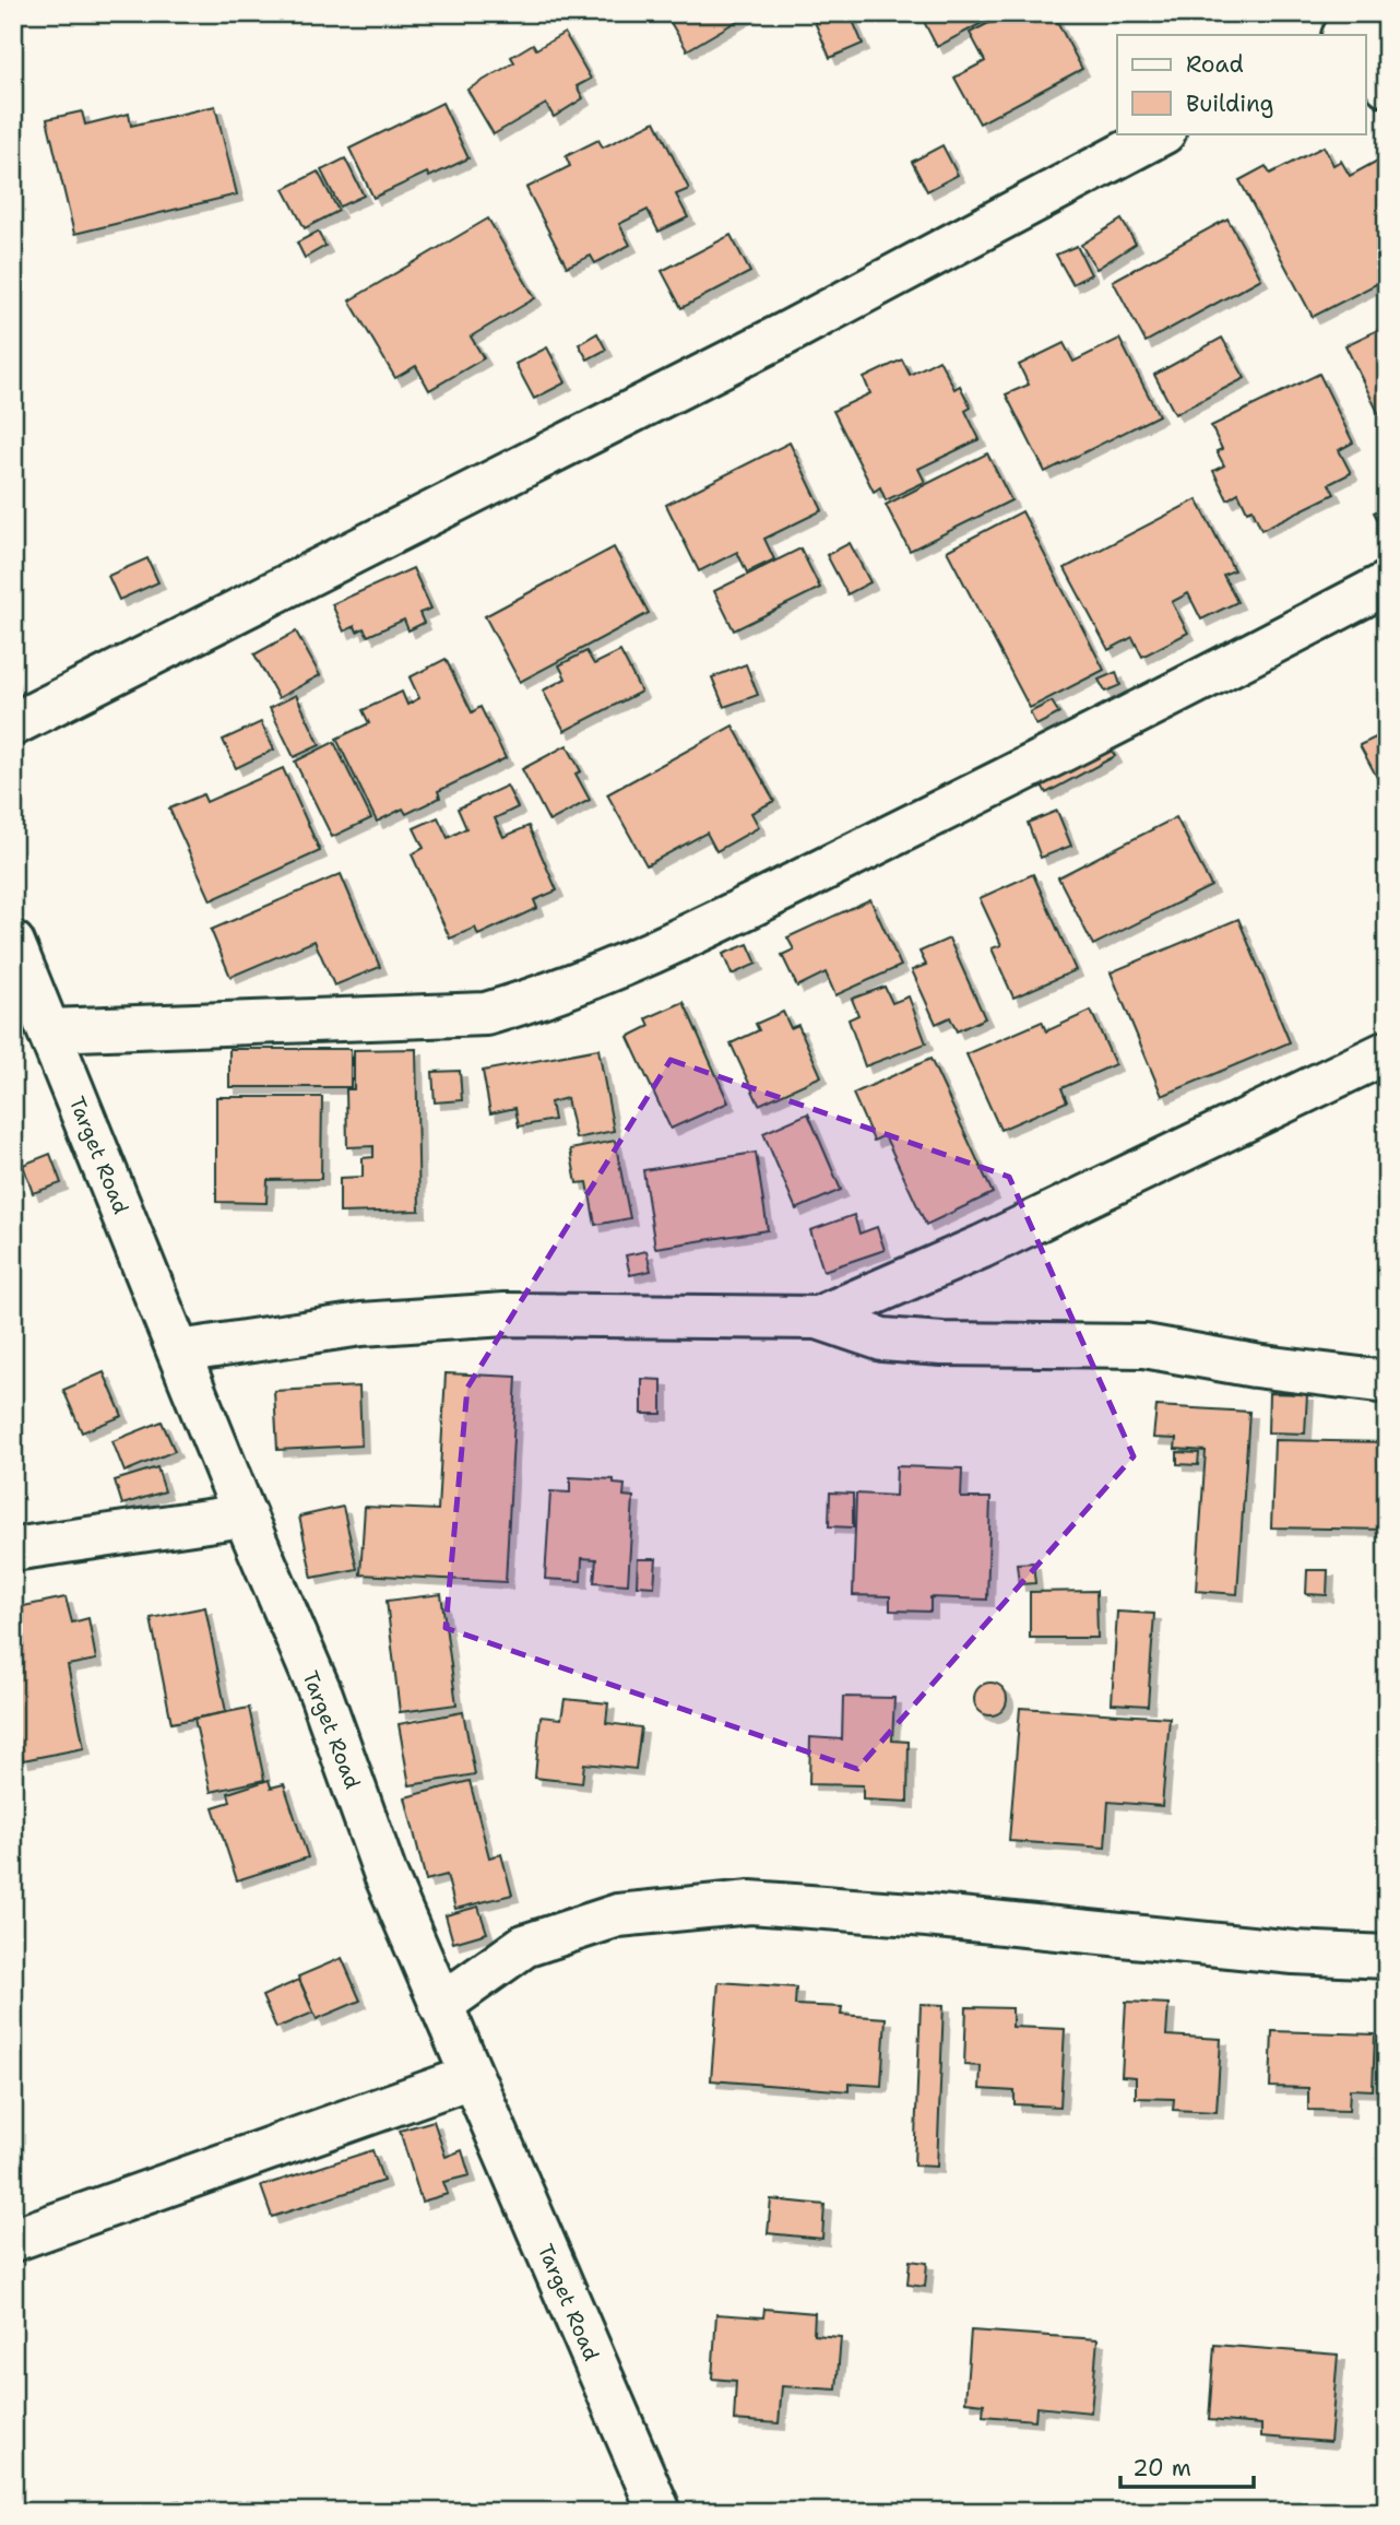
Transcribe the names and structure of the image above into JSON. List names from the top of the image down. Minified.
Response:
{"streets":{"street":["Target Road"]},"legend":["Road","Building"],"scale_bar":"20 m"}
